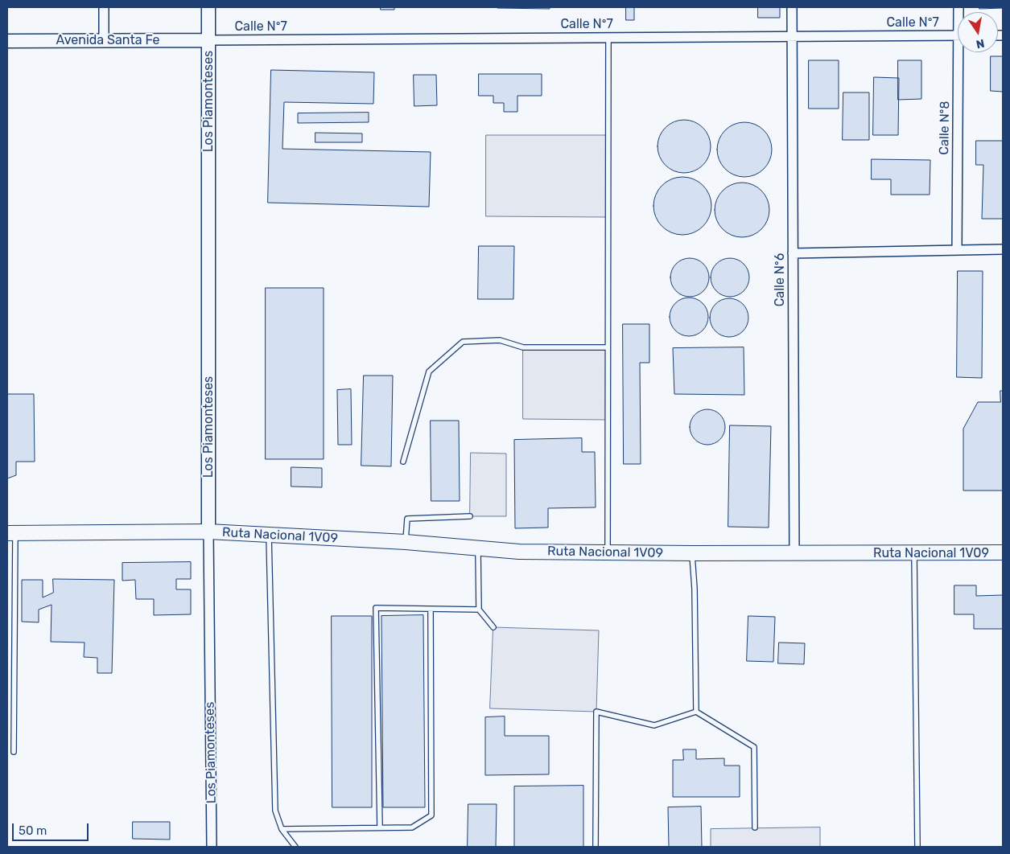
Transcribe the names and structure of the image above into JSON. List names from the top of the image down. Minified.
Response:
{"streets":{"main road":["Avenida Santa Fe","Los Piamonteses","Ruta Nacional 1V09"],"street":["Calle Nº7","Calle Nº8","Calle Nº6"]},"crossings":[["Calle Nº7","Avenida Santa Fe"],["Calle Nº7","Los Piamonteses"],["Calle Nº7","Calle Nº6"],["Avenida Santa Fe","Los Piamonteses"],["Los Piamonteses","Ruta Nacional 1V09"],["Calle Nº6","Ruta Nacional 1V09"]],"scale_bar":"50 m","north":"bottom"}
